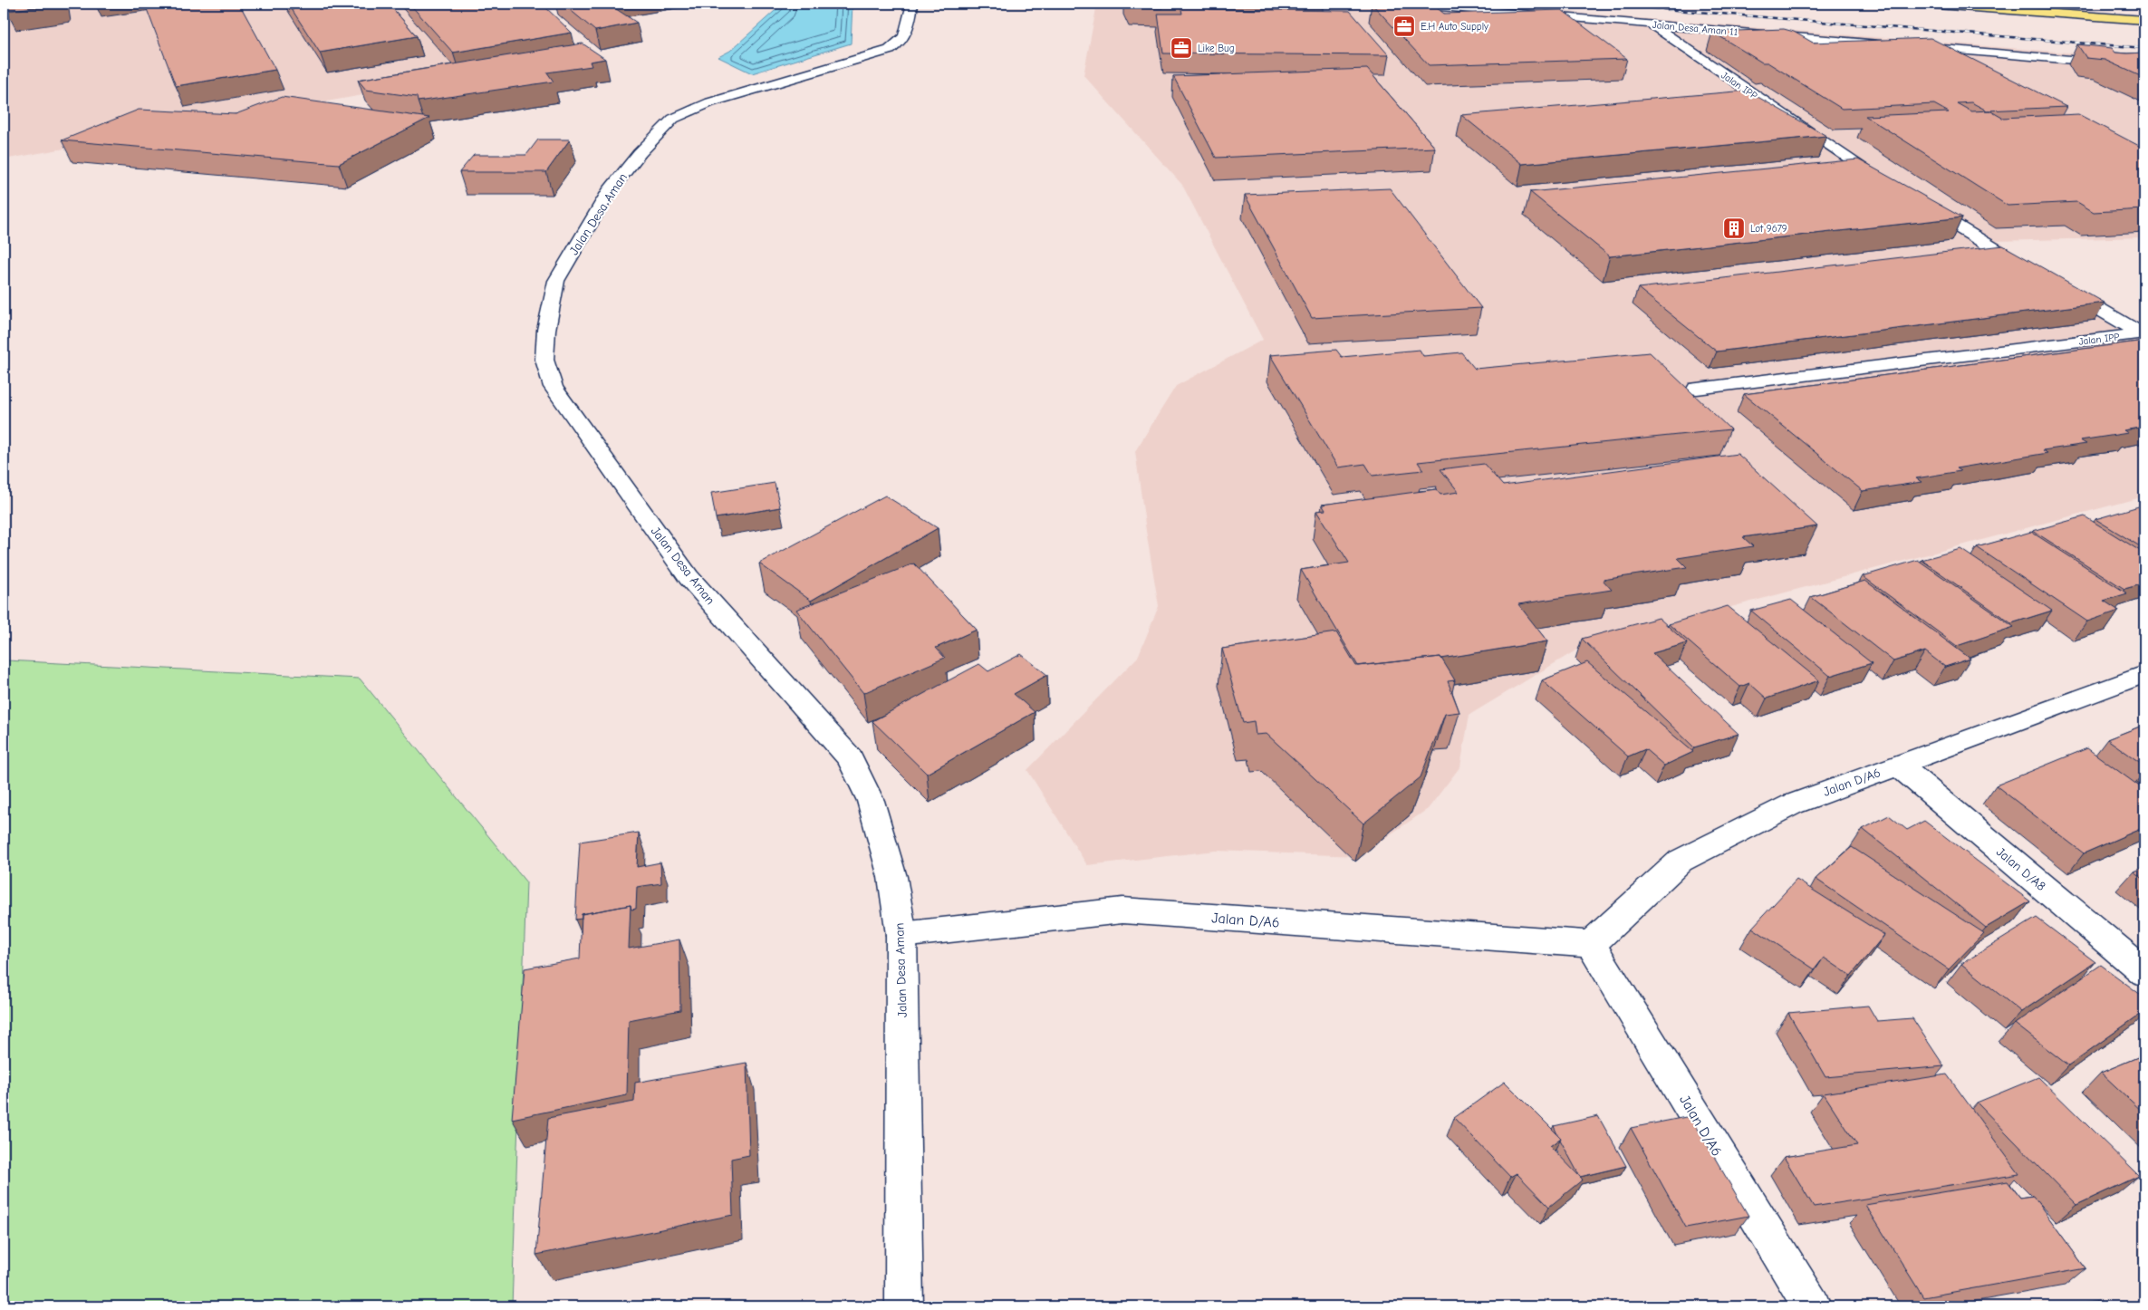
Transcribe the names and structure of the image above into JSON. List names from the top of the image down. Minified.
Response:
{"streets":{"street":["Jalan Desa Aman 11","Jalan IPP","Jalan Desa Aman","Jalan D/A6","Jalan D/A8"]},"crossings":[["Jalan Desa Aman 11","Jalan IPP"],["Jalan Desa Aman","Jalan D/A6"],["Jalan D/A6","Jalan D/A8"]],"places":{"office":["E.H Auto Supply","Like Bug"],"building":["Lot 9679"]}}
